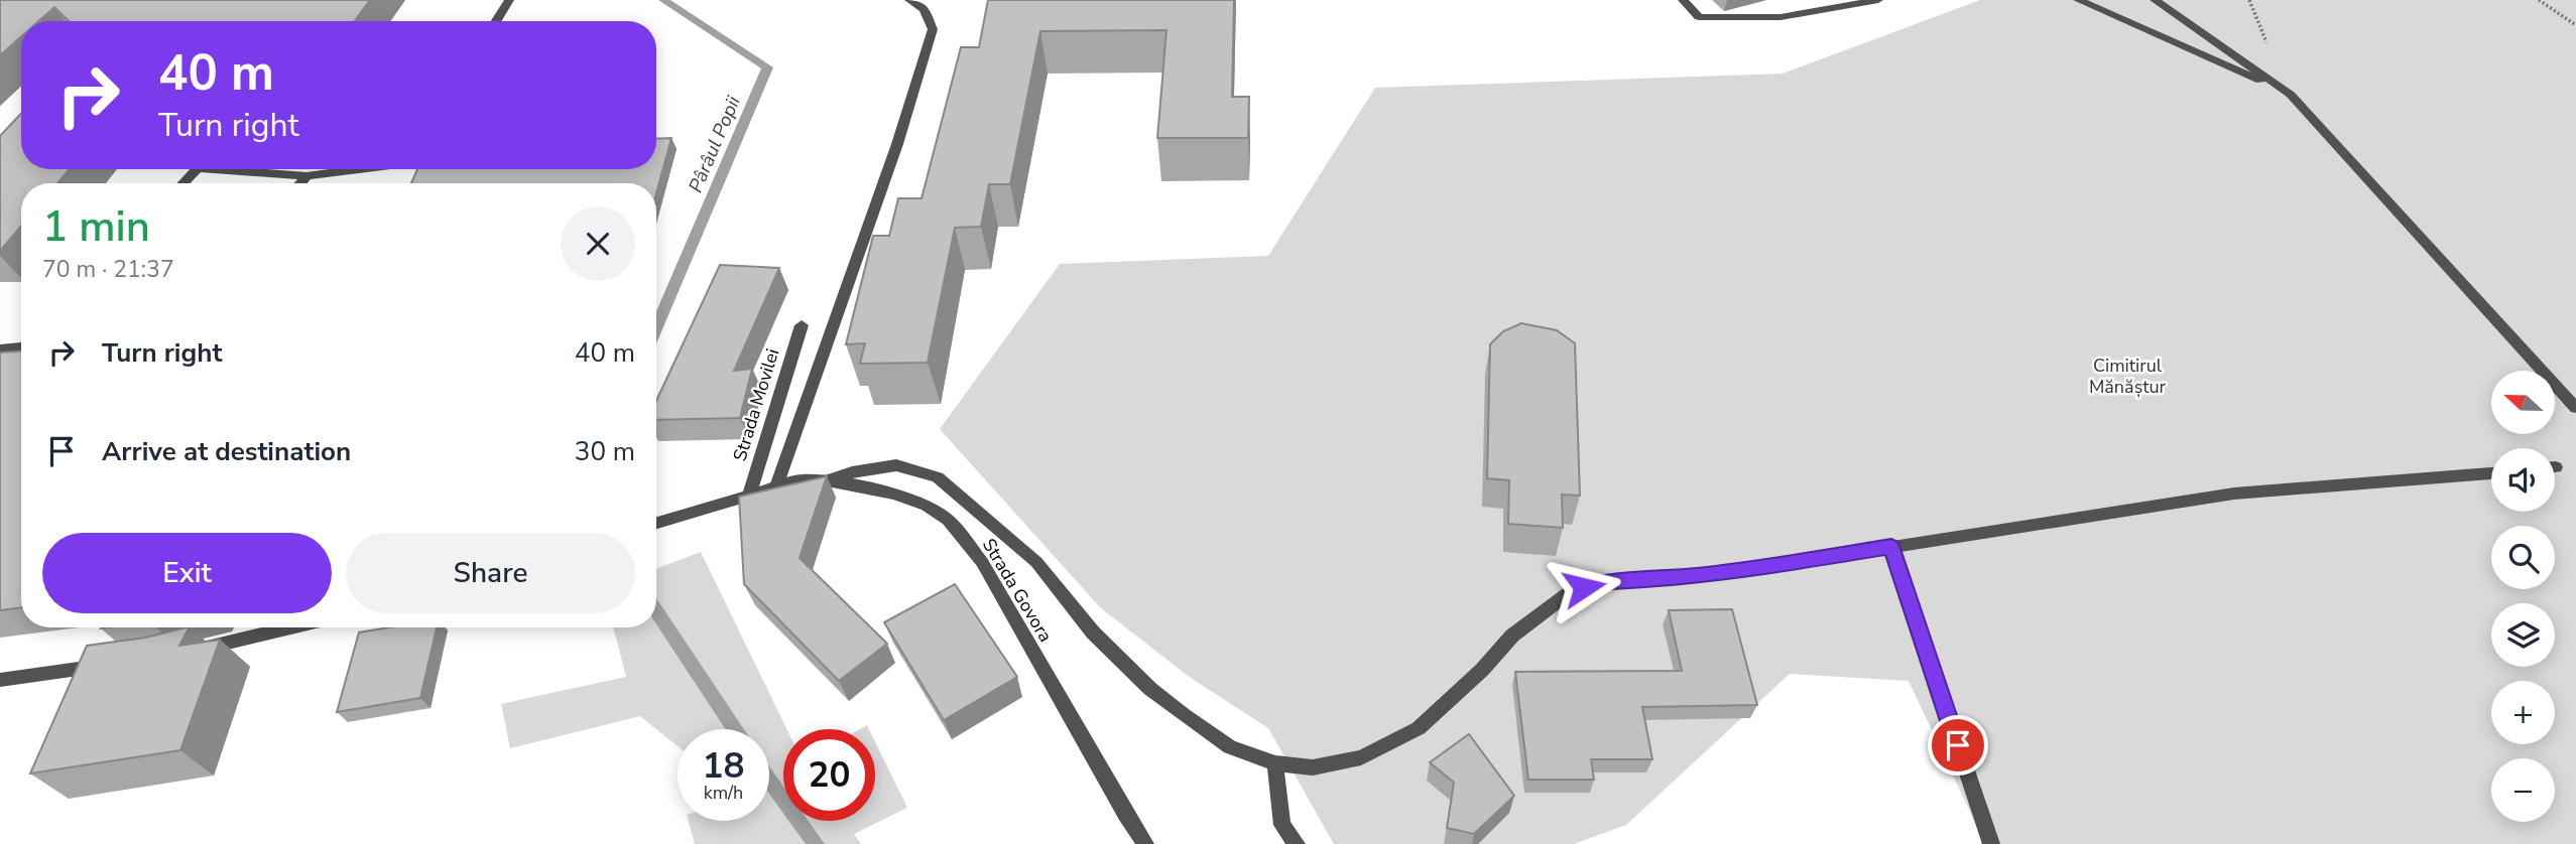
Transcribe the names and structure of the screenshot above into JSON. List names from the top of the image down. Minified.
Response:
{"streets":{"street":["Strada Movilei","Strada Govora"]},"crossings":[["Strada Movilei","Strada Govora"]],"water":["Pârâul Popii"],"parks":["Cimitirul Mănăștur"],"north":"left","page":{"turn":["40 m","Turn right"],"heading":["1 min","70 m · 21:37"],"list":[{"name":"Turn right","value":"40 m"},{"name":"Arrive at destination","value":"30 m"}],"map_buttons":["+","−"],"buttons":["Exit","Share"],"speed":"18 km/h","limit":"20"}}
